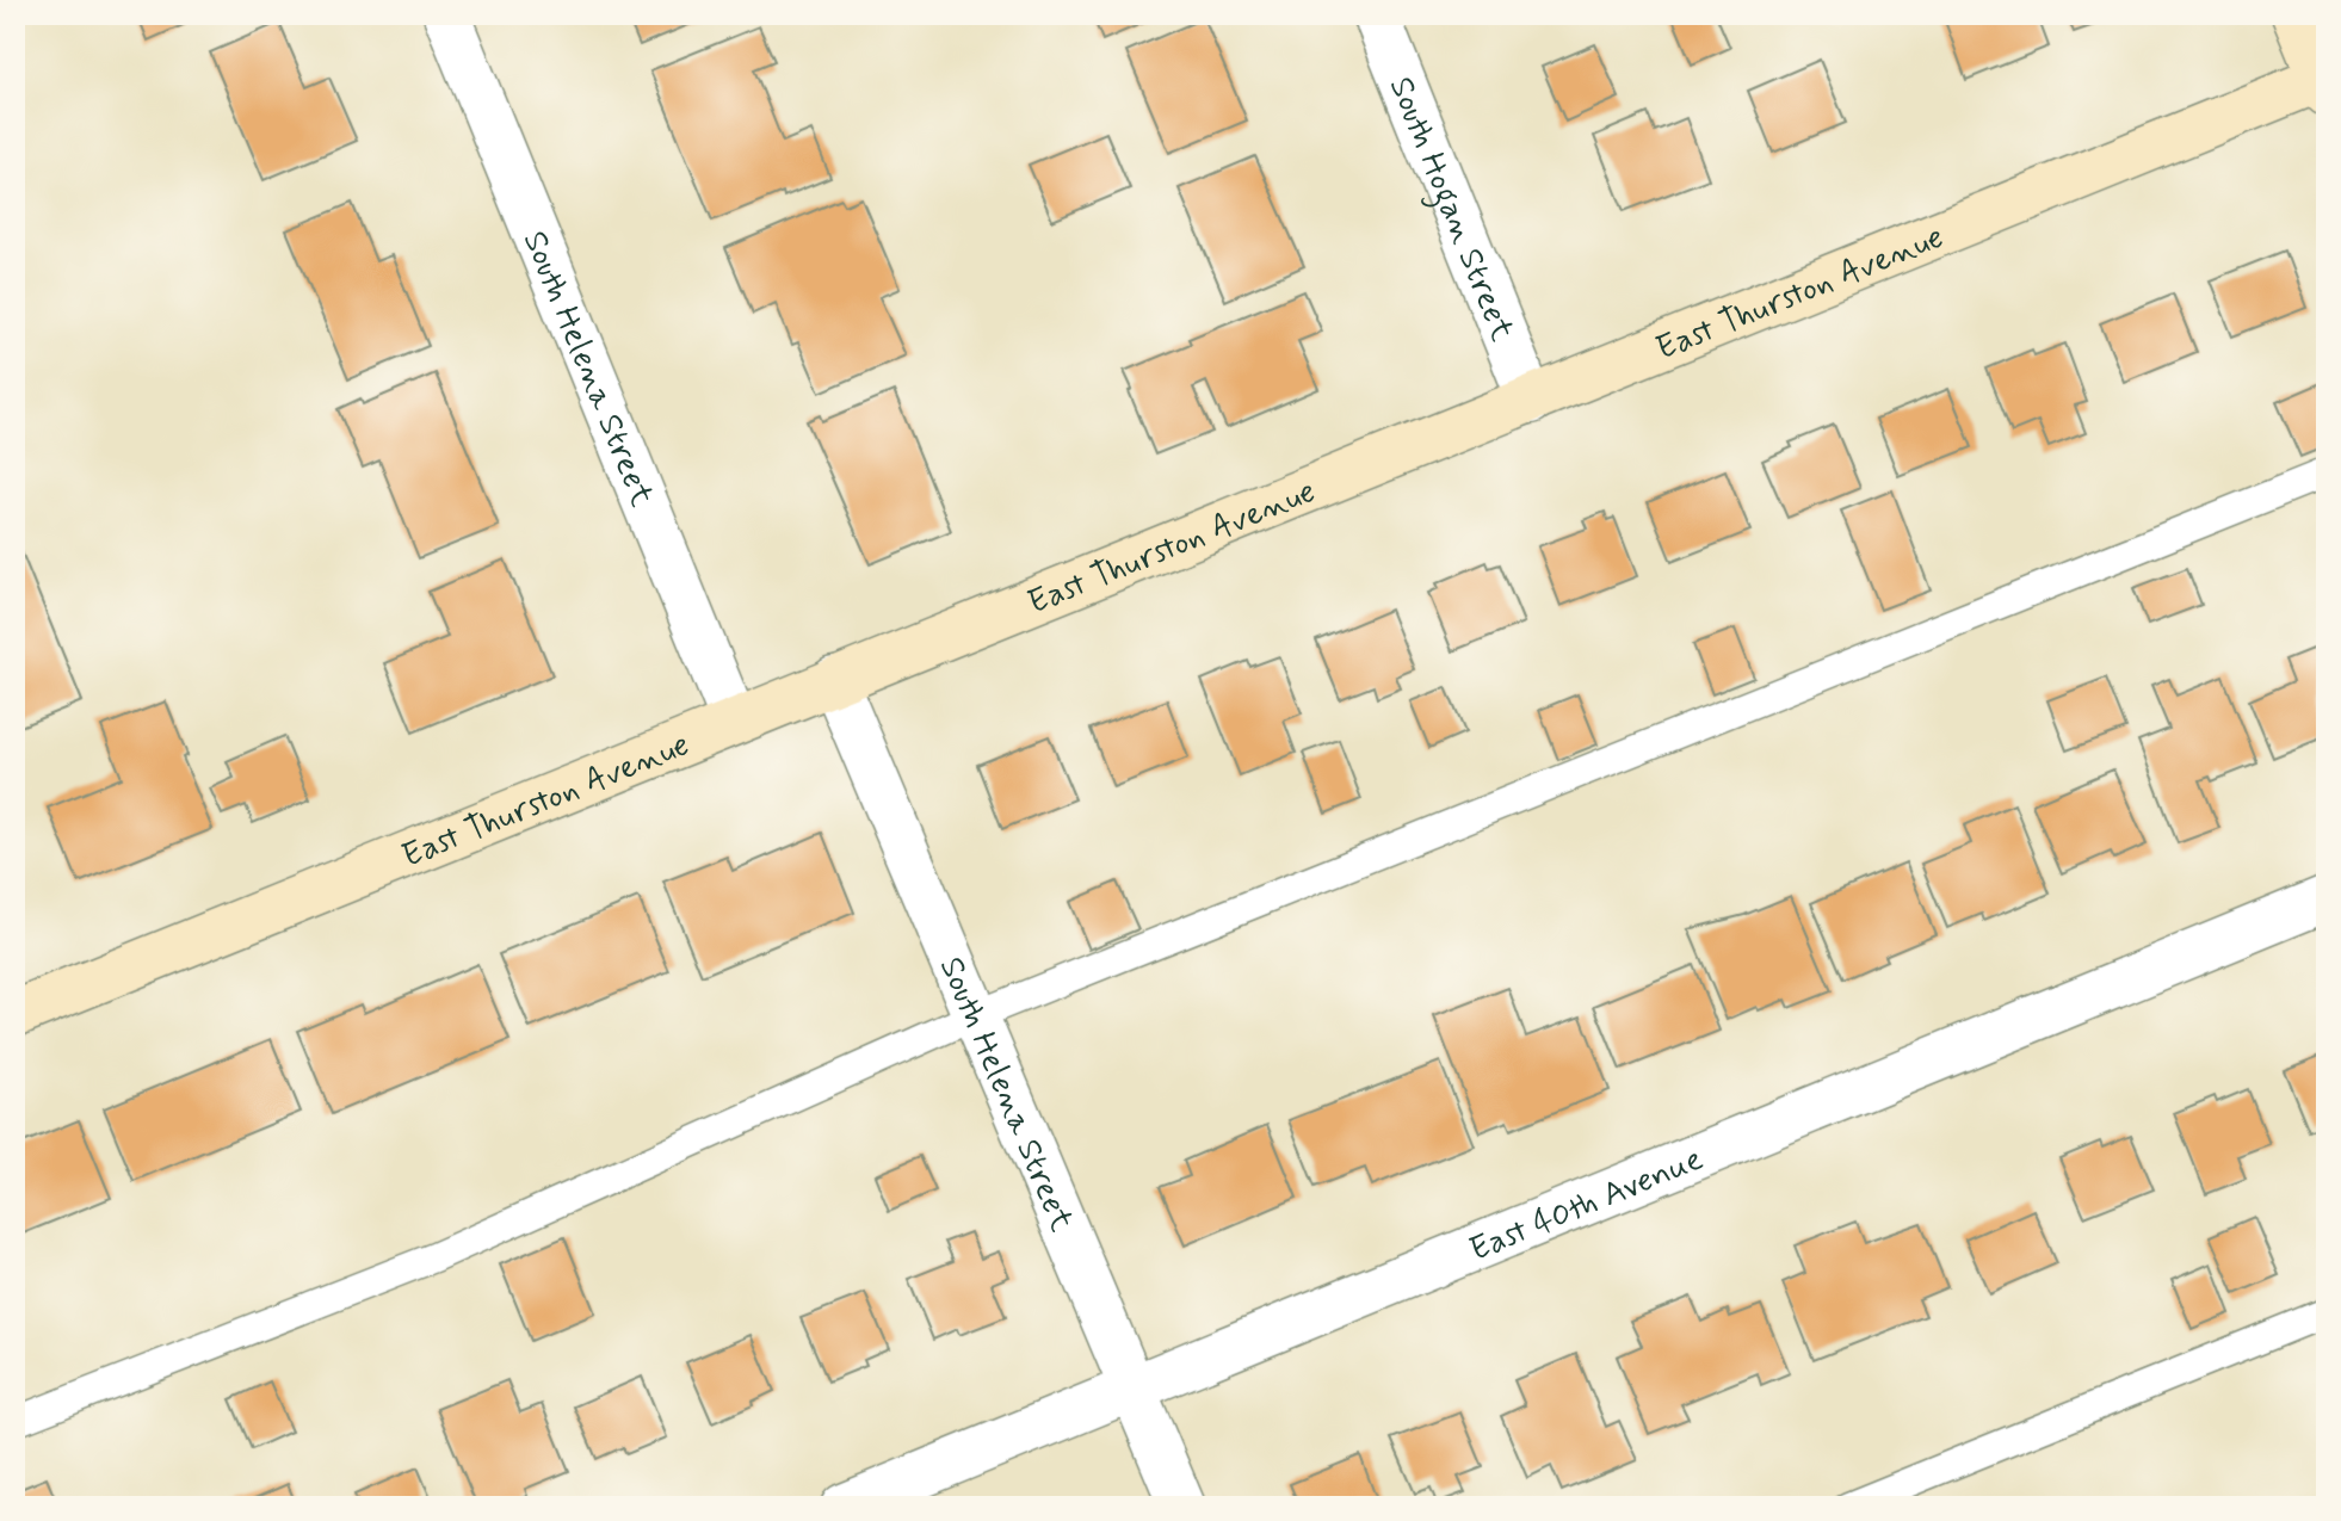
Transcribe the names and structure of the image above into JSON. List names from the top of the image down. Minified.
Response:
{"streets":{"street":["South Hogan Street","East Thurston Avenue","South Helena Street","East 40th Avenue"]},"crossings":[["South Hogan Street","East Thurston Avenue"],["East Thurston Avenue","South Helena Street"],["South Helena Street","East 40th Avenue"]]}
